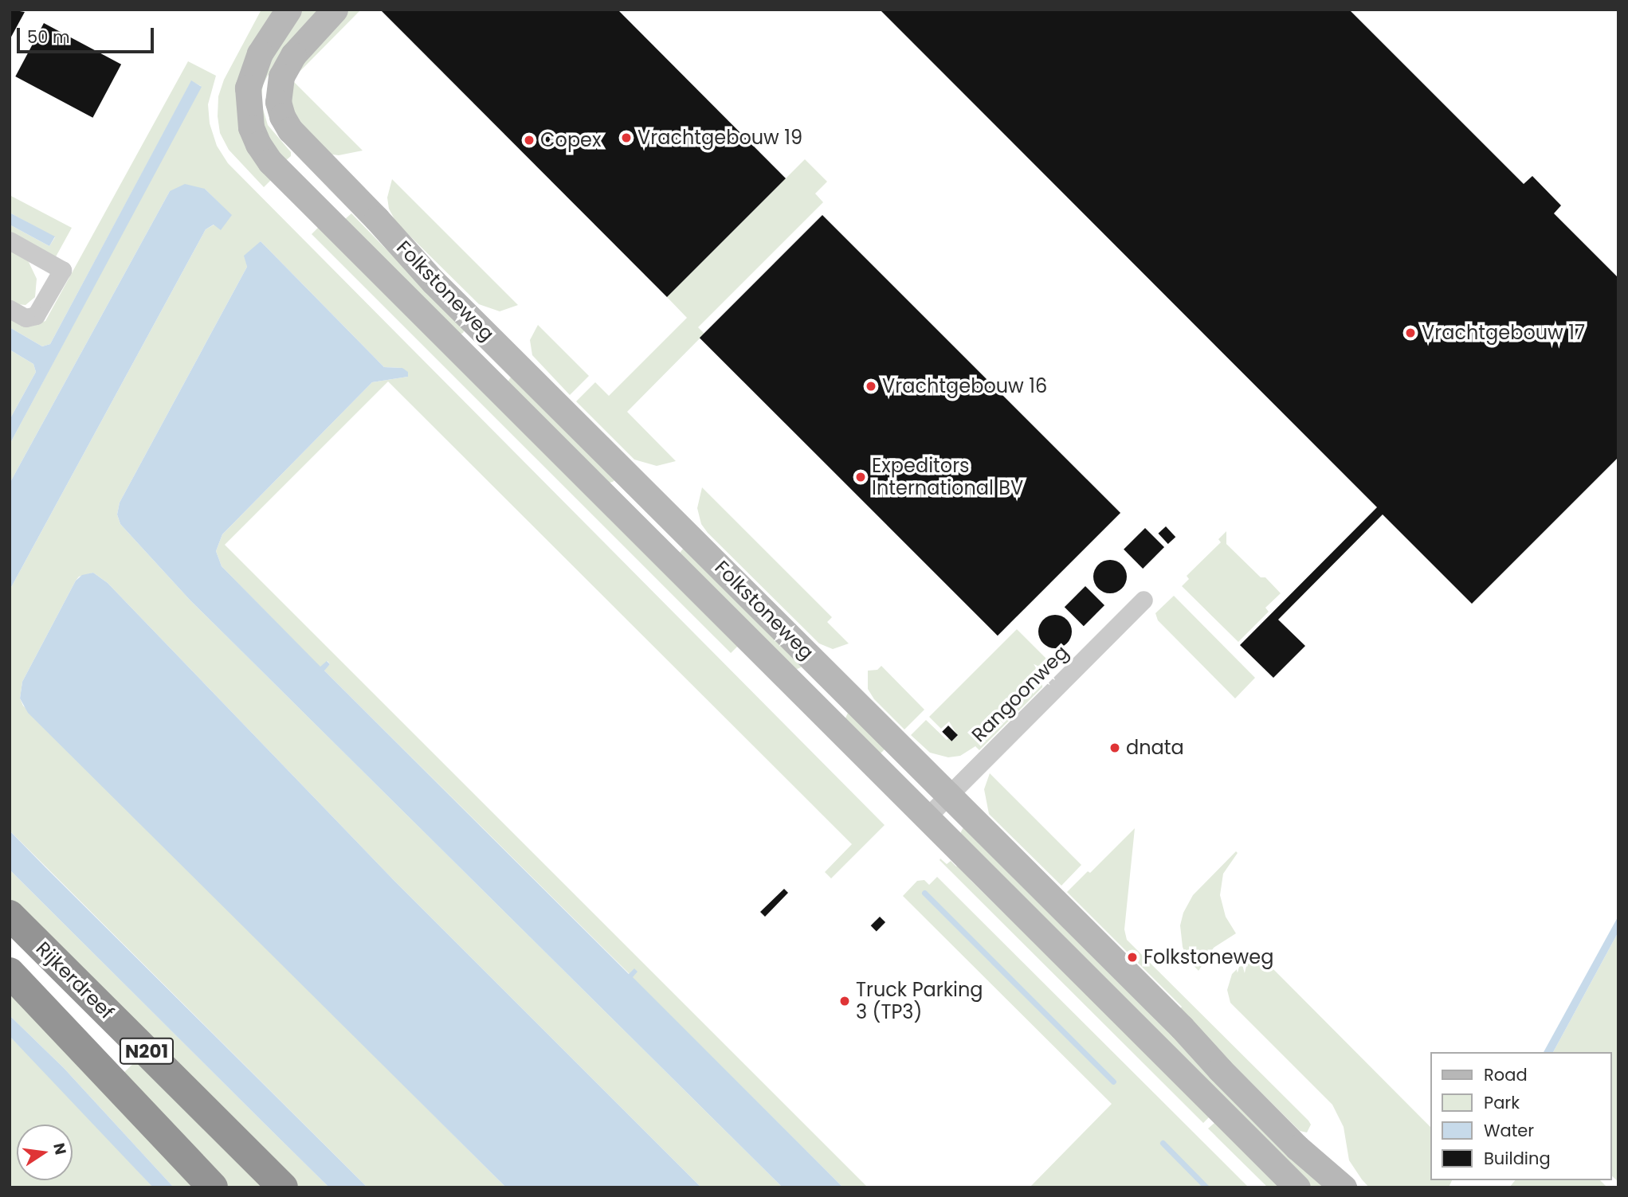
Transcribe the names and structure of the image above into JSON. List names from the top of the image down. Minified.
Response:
{"streets":{"highway":["Rijkerdreef","N201"],"street":["Folkstoneweg","Rangoonweg"]},"crossings":[["Folkstoneweg","Rangoonweg"]],"places":["Vrachtgebouw 19","Copex","Vrachtgebouw 17","Vrachtgebouw 16","Expeditors International BV","dnata","Folkstoneweg","Truck Parking 3 (TP3)"],"legend":["Road","Park","Water","Building"],"scale_bar":"50 m","north":"right"}
